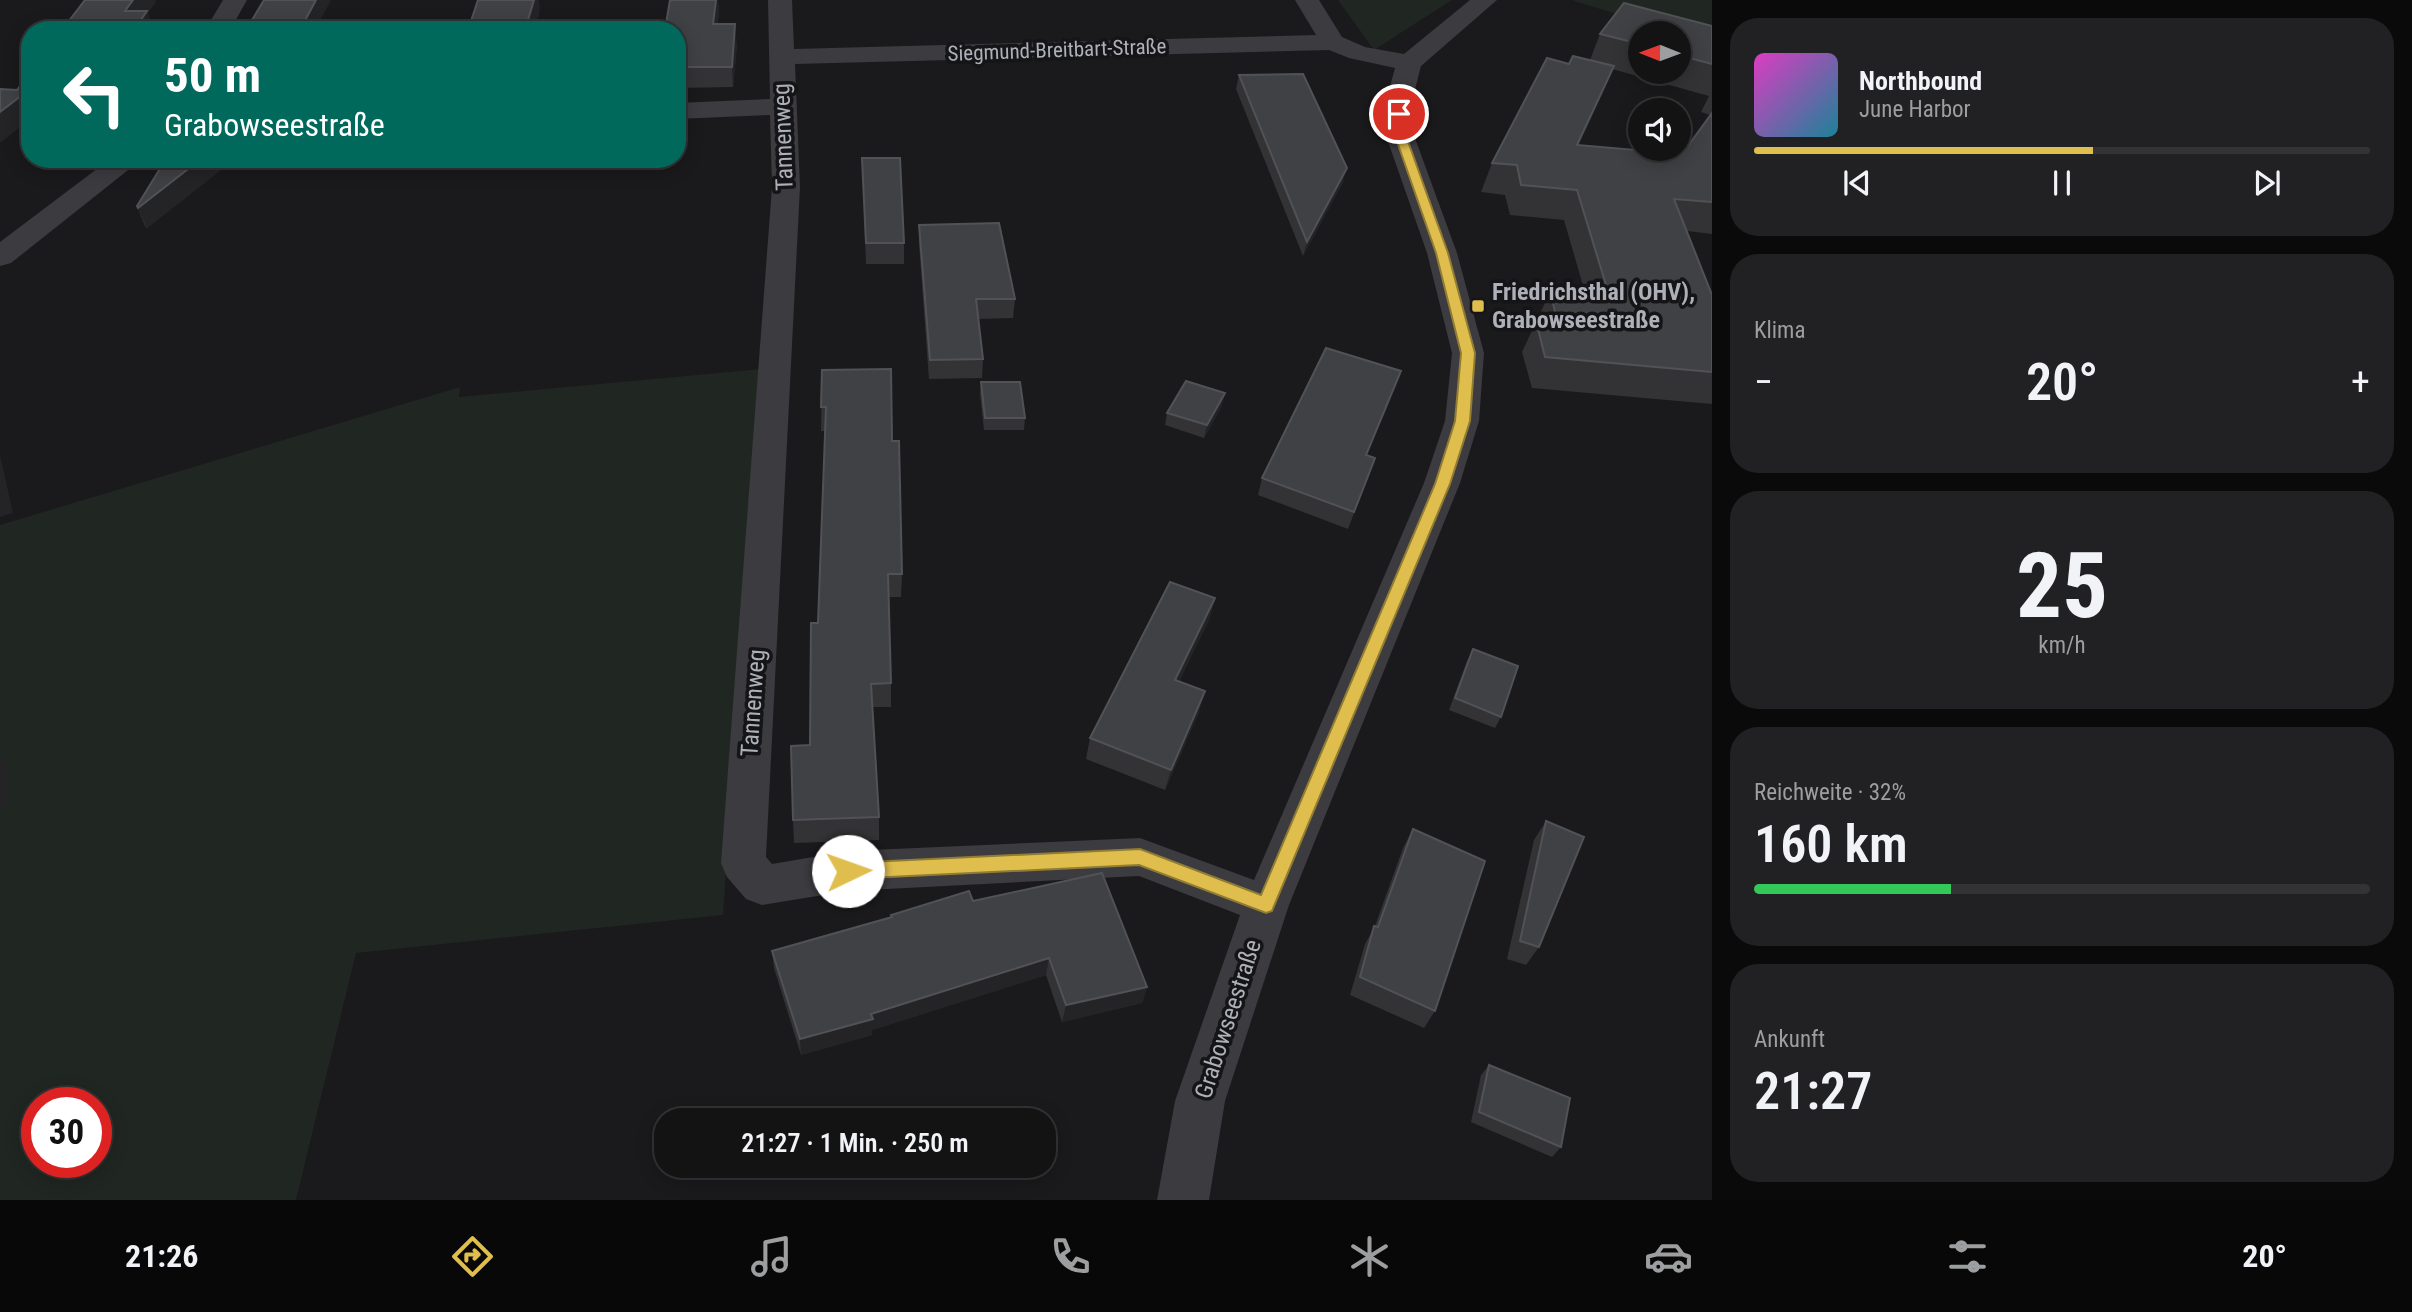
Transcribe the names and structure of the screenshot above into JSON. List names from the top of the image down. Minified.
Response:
{"streets":{"street":["Siegmund-Breitbart-Straße","Tannenweg","Grabowseestraße"]},"crossings":[["Siegmund-Breitbart-Straße","Tannenweg"],["Tannenweg","Grabowseestraße"]],"places":{"transit":["Friedrichsthal (OHV), Grabowseestraße"]},"north":"left","page":{"turn":["50 m","Grabowseestraße"],"song":["Northbound","June Harbor"],"tile":["Klima",["25","km/h"],["Reichweite · 32%","160 km"],["Ankunft","21:27"]],"heat":["−","20°","+"],"limit":"30","trip":"21:27 · 1 Min. · 250 m","tabs":["21:26","20°"]}}
